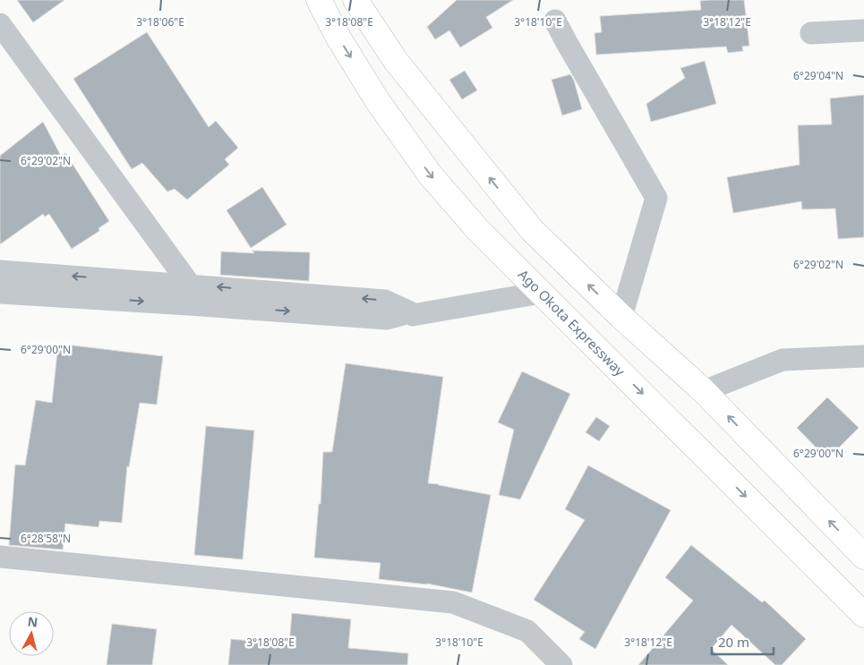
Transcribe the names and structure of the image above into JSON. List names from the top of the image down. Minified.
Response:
{"streets":{"main road":["Ago Okota Expressway"]},"scale_bar":"20 m","north":"top","coordinates":["3°18'06\"E","3°18'08\"E","3°18'10\"E","3°18'12\"E","6°29'04\"N","6°29'02\"N","6°29'00\"N","6°28'58\"N"]}
